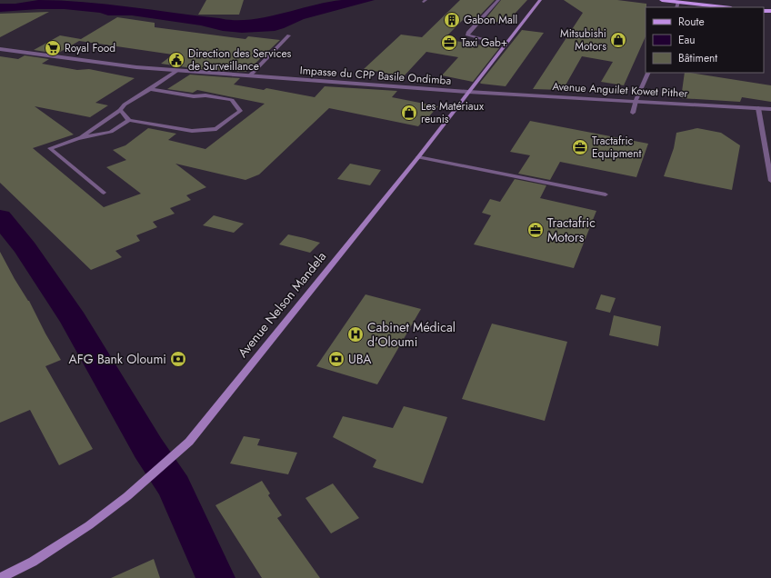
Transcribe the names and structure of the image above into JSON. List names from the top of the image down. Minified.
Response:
{"streets":{"main road":["Avenue Nelson Mandela"],"street":["Impasse du CPP Basile Ondimba","Avenue Anguilet Kowet Pither"]},"crossings":[["Impasse du CPP Basile Ondimba","Avenue Anguilet Kowet Pither"],["Impasse du CPP Basile Ondimba","Avenue Nelson Mandela"],["Avenue Anguilet Kowet Pither","Avenue Nelson Mandela"]],"places":{"building":["Gabon Mall"],"shop":["Mitsubishi Motors","Les Matériaux reunis"],"office":["Taxi Gab+","Tractafric Equipment","Tractafric Motors"],"supermarket":["Royal Food"],"public building":["Direction des Services de Surveillance"],"hospital":["Cabinet Médical d'Oloumi"],"bank":["AFG Bank Oloumi","UBA"]},"legend":["Route","Eau","Bâtiment"]}
